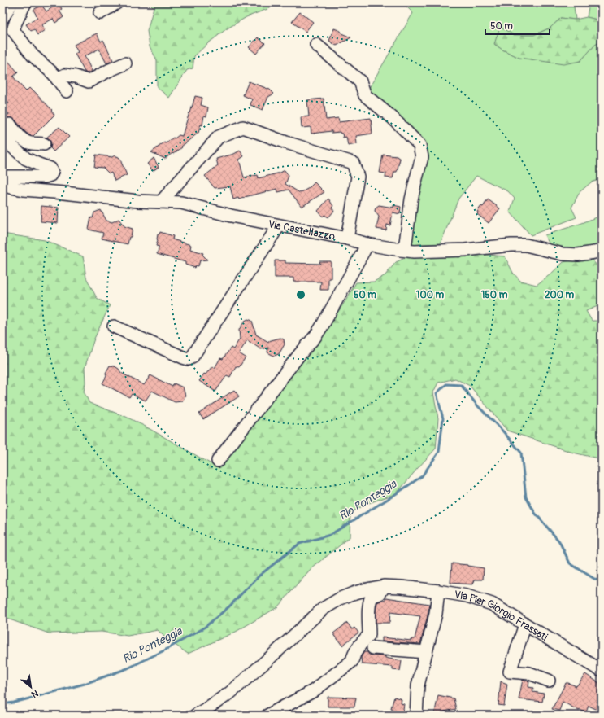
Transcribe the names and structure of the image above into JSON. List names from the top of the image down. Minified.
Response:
{"streets":{"street":["Via Castellazzo","Via Pier Giorgio Frassati"]},"water":["Rio Ponteggia"],"scale_bar":"50 m","north":"bottom right","rings":["50 m","100 m","150 m","200 m"]}
